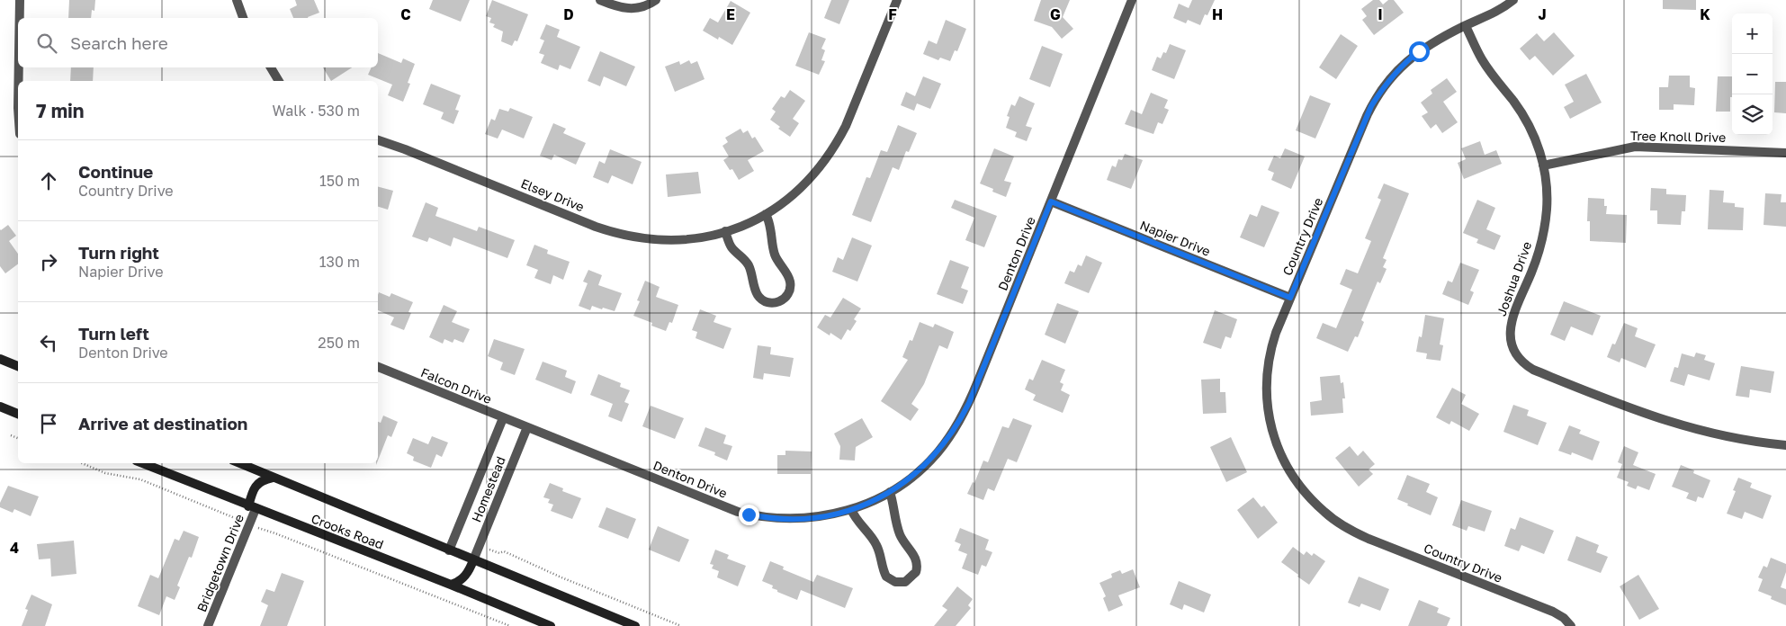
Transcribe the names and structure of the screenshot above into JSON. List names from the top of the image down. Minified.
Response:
{"streets":{"main road":["Crooks Road"],"street":["Tree Knoll Drive","Elsey Drive","Country Drive","Napier Drive","Denton Drive","Joshua Drive","Falcon Drive","Homestead","Bridgetown Drive"]},"crossings":[["Tree Knoll Drive","Joshua Drive"],["Country Drive","Napier Drive"],["Country Drive","Joshua Drive"],["Napier Drive","Denton Drive"],["Denton Drive","Falcon Drive"],["Denton Drive","Homestead"],["Falcon Drive","Homestead"],["Homestead","Crooks Road"],["Crooks Road","Bridgetown Drive"]],"page":{"map_buttons":["+","−"],"search":"Search here","heading":["7 min","Walk · 530 m"],"list":[["Continue","Country Drive","150 m"],["Turn right","Napier Drive","130 m"],["Turn left","Denton Drive","250 m"],"Arrive at destination"]},"grid":{"columns":["C","D","E","F","G","H","I","J","K"],"rows":["4"]}}
